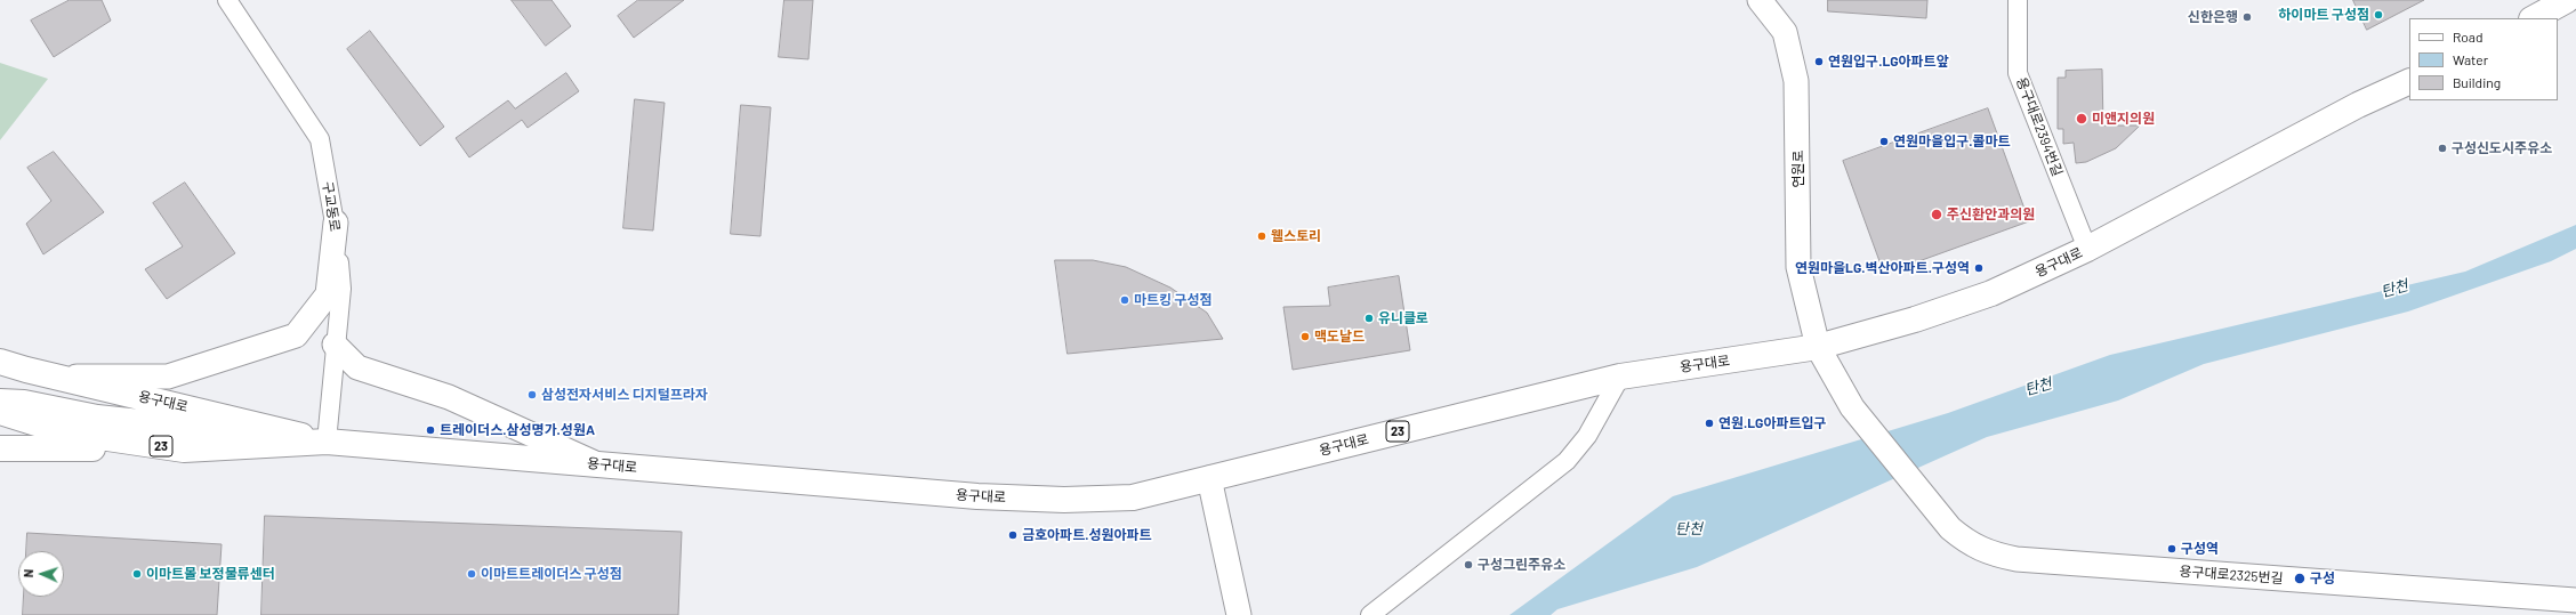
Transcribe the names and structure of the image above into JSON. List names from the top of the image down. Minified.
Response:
{"streets":{"main road":["용구대로","23"],"street":["용구대로2394번길","연원로","구교동로","용구대로2325번길"]},"crossings":[["용구대로2394번길","용구대로"],["연원로","용구대로"],["연원로","용구대로2325번길"],["구교동로","용구대로"],["용구대로","용구대로2325번길"]],"water":["탄천"],"places":["하이마트 구성점","신한은행","연원입구.LG아파트앞","미앤지의원","연원마을입구.콜마트","구성신도시주유소","주신환안과의원","웰스토리","연원마을LG.벽산아파트.구성역","마트킹 구성점","유니클로","맥도날드","삼성전자서비스 디지털프라자","연원.LG아파트입구","트레이더스.삼성명가.성원A","금호아파트.성원아파트","구성역","구성그린주유소","이마트몰 보정물류센터","이마트트레이더스 구성점","구성"],"legend":["Road","Water","Building"],"north":"left"}
